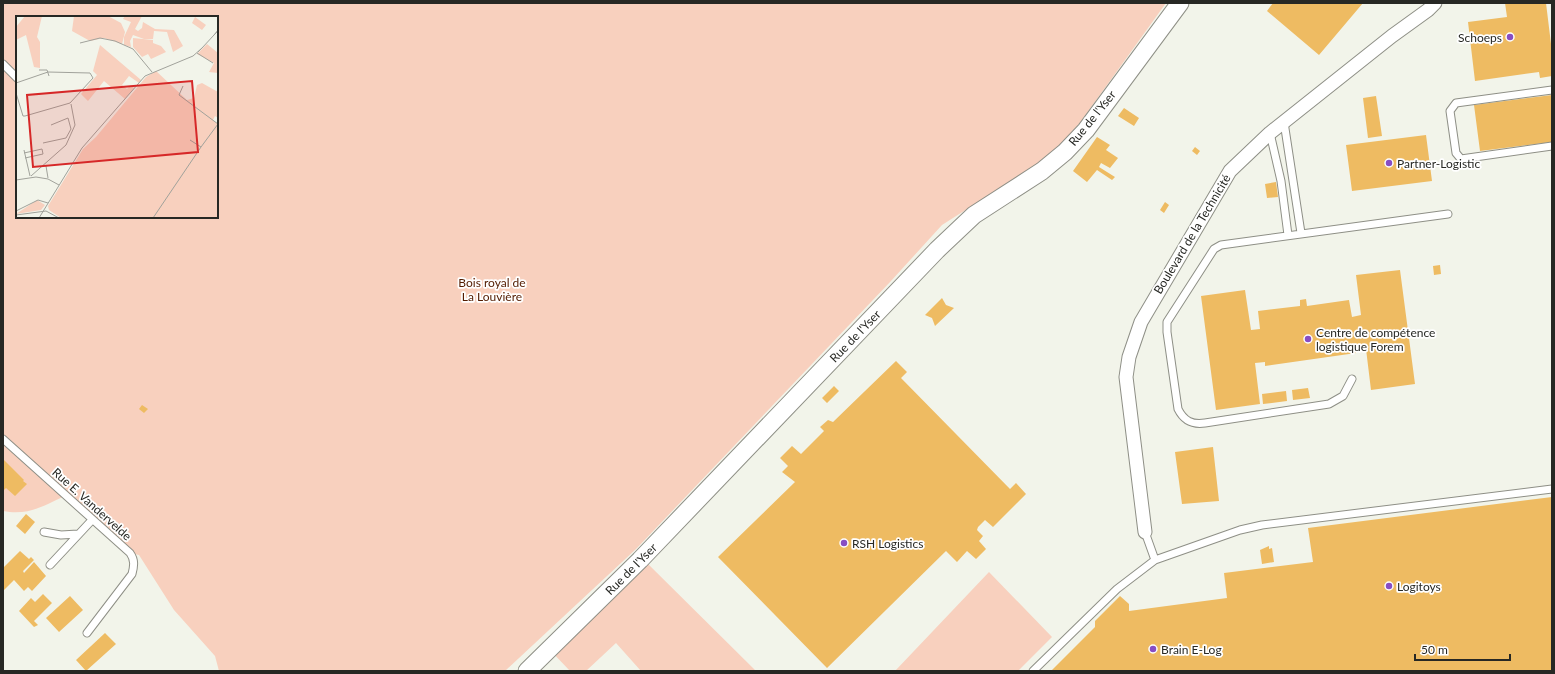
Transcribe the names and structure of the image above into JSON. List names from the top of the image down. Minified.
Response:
{"streets":{"street":["Rue de l'Yser","Boulevard de la Technicité"],"lane":["Rue E. Vandervelde"]},"parks":["Bois royal de La Louvière"],"places":["Schoeps","Partner-Logistic","Centre de compétence logistique Forem","RSH Logistics","Logitoys","Brain E-Log"],"scale_bar":"50 m"}
